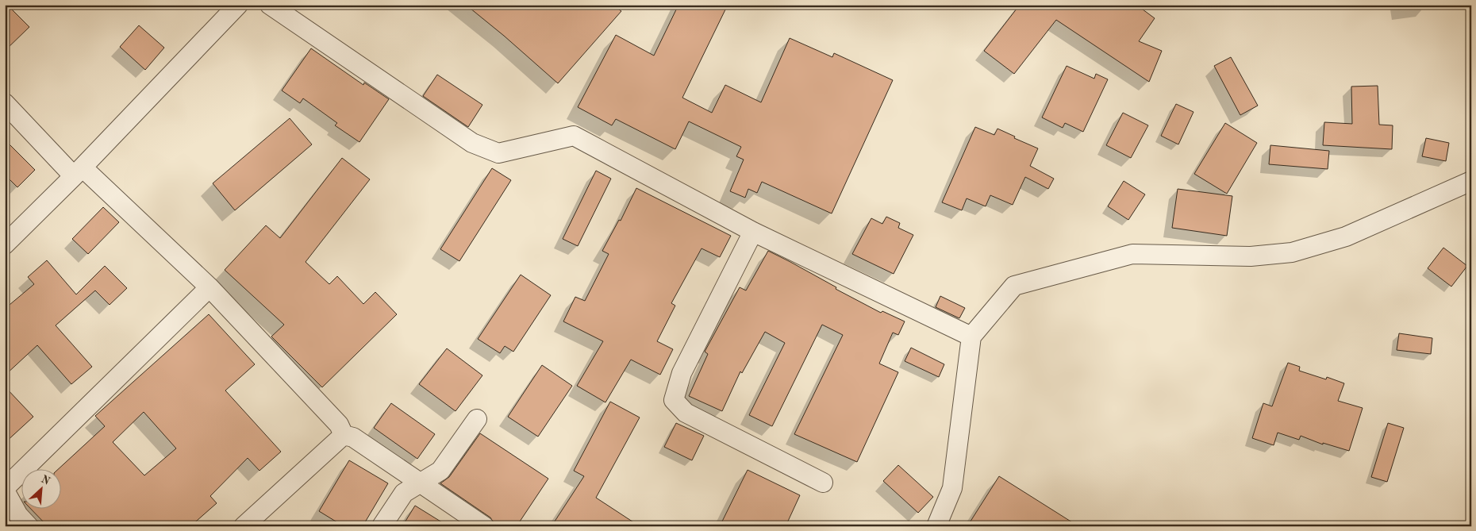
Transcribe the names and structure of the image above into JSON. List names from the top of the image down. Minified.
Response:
{"north":"top right"}
